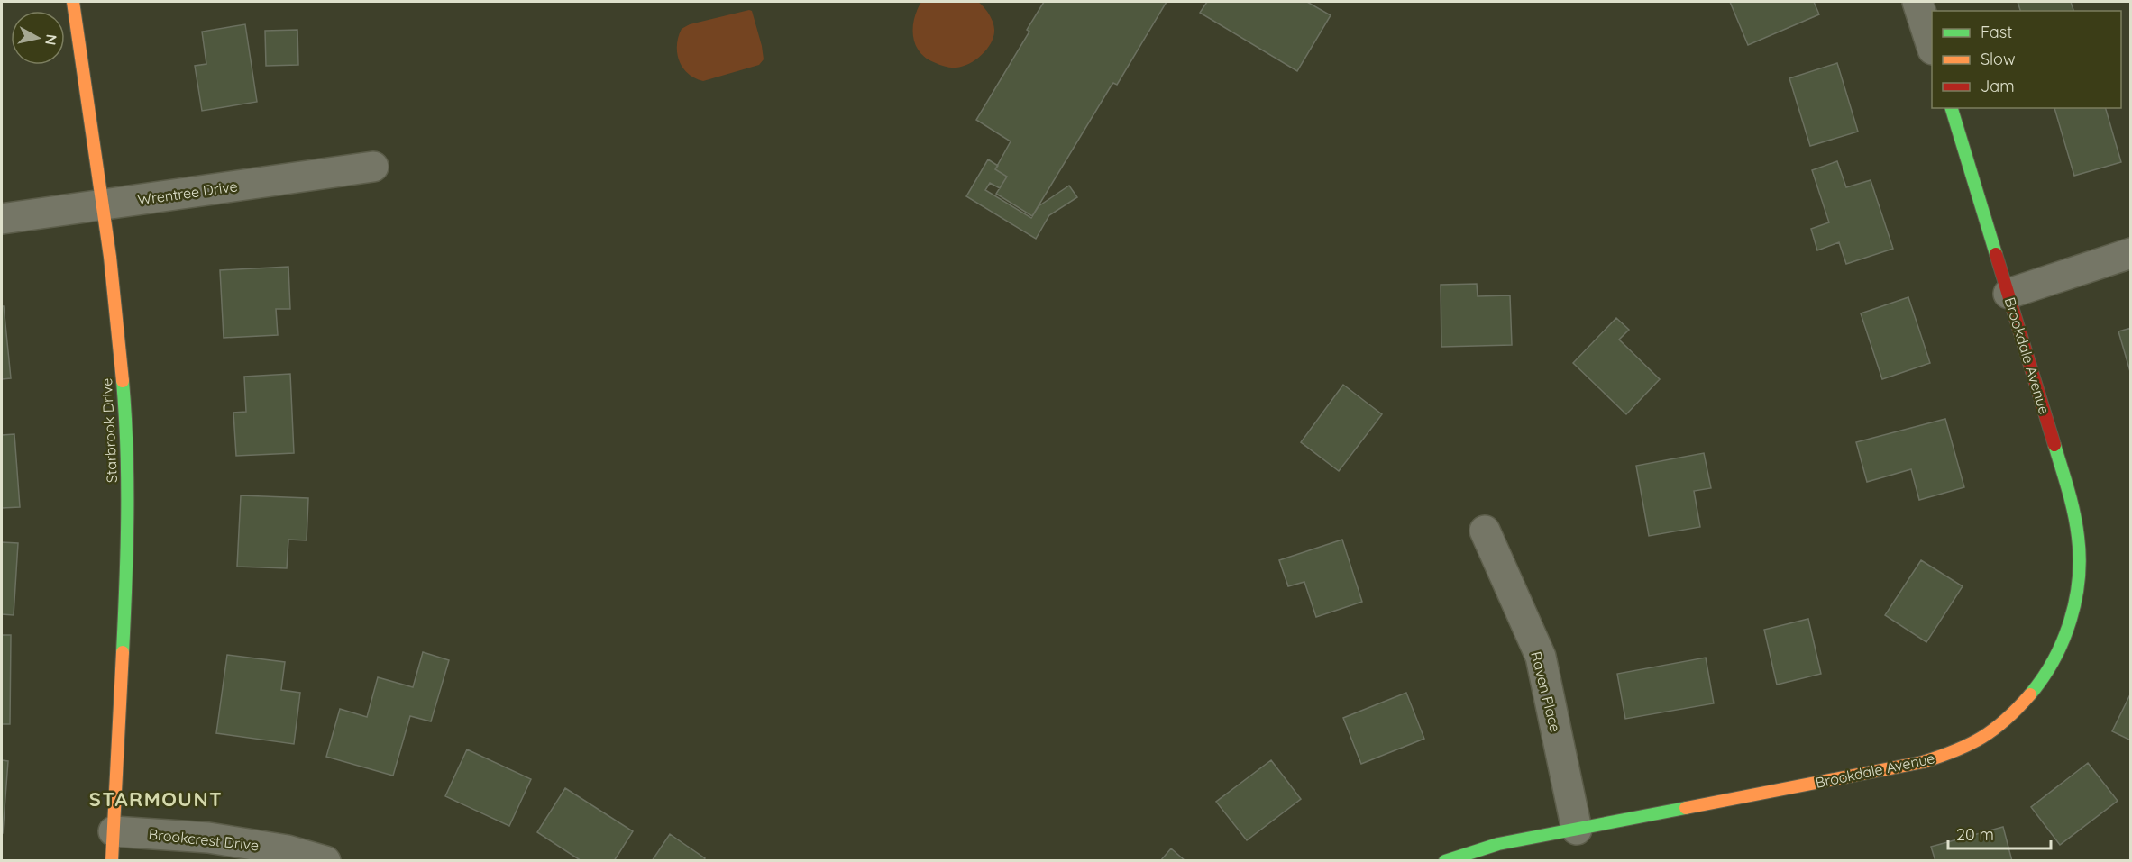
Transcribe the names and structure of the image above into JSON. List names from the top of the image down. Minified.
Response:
{"streets":{"street":["Wrentree Drive","Brookdale Avenue","Starbrook Drive","Raven Place","Brookcrest Drive"]},"crossings":[["Wrentree Drive","Starbrook Drive"],["Brookdale Avenue","Raven Place"],["Starbrook Drive","Brookcrest Drive"]],"districts":["STARMOUNT"],"legend":["Fast","Slow","Jam"],"scale_bar":"20 m","north":"right"}
